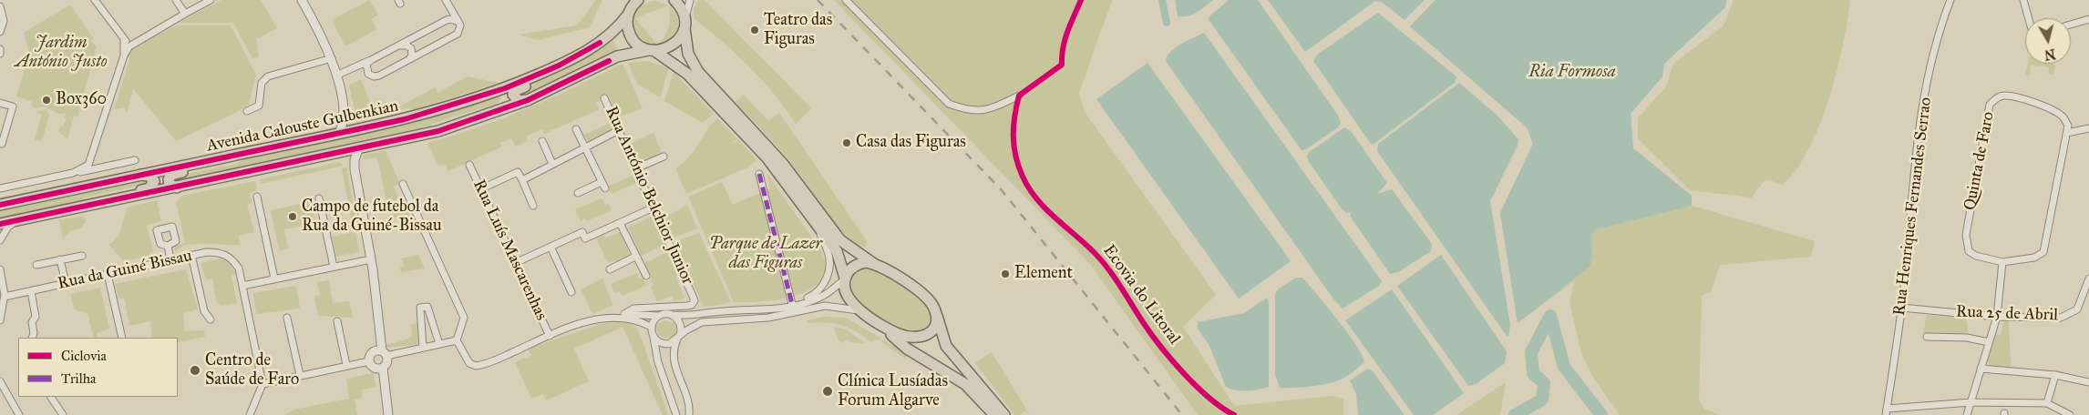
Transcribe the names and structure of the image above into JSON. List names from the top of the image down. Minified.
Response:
{"streets":{"main road":["Avenida Calouste Gulbenkian"],"street":["Quinta de Faro","Rua António Belchior Junior","Rua Henriques Fernandes Serrao","Rua Luís Mascarenhas","Rua da Guiné Bissau","Rua 25 de Abril"],"cycle path":["Ecovia do Litoral"]},"crossings":[["Rua Henriques Fernandes Serrao","Rua 25 de Abril"]],"water":["Ria Formosa"],"parks":["Jardim António Justo","Parque de Lazer das Figuras"],"places":["Teatro das Figuras","Box360","Casa das Figuras","Campo de futebol da Rua da Guiné-Bissau","Element","Centro de Saúde de Faro","Clínica Lusíadas Forum Algarve"],"legend":["Ciclovia","Trilha"],"north":"bottom"}
